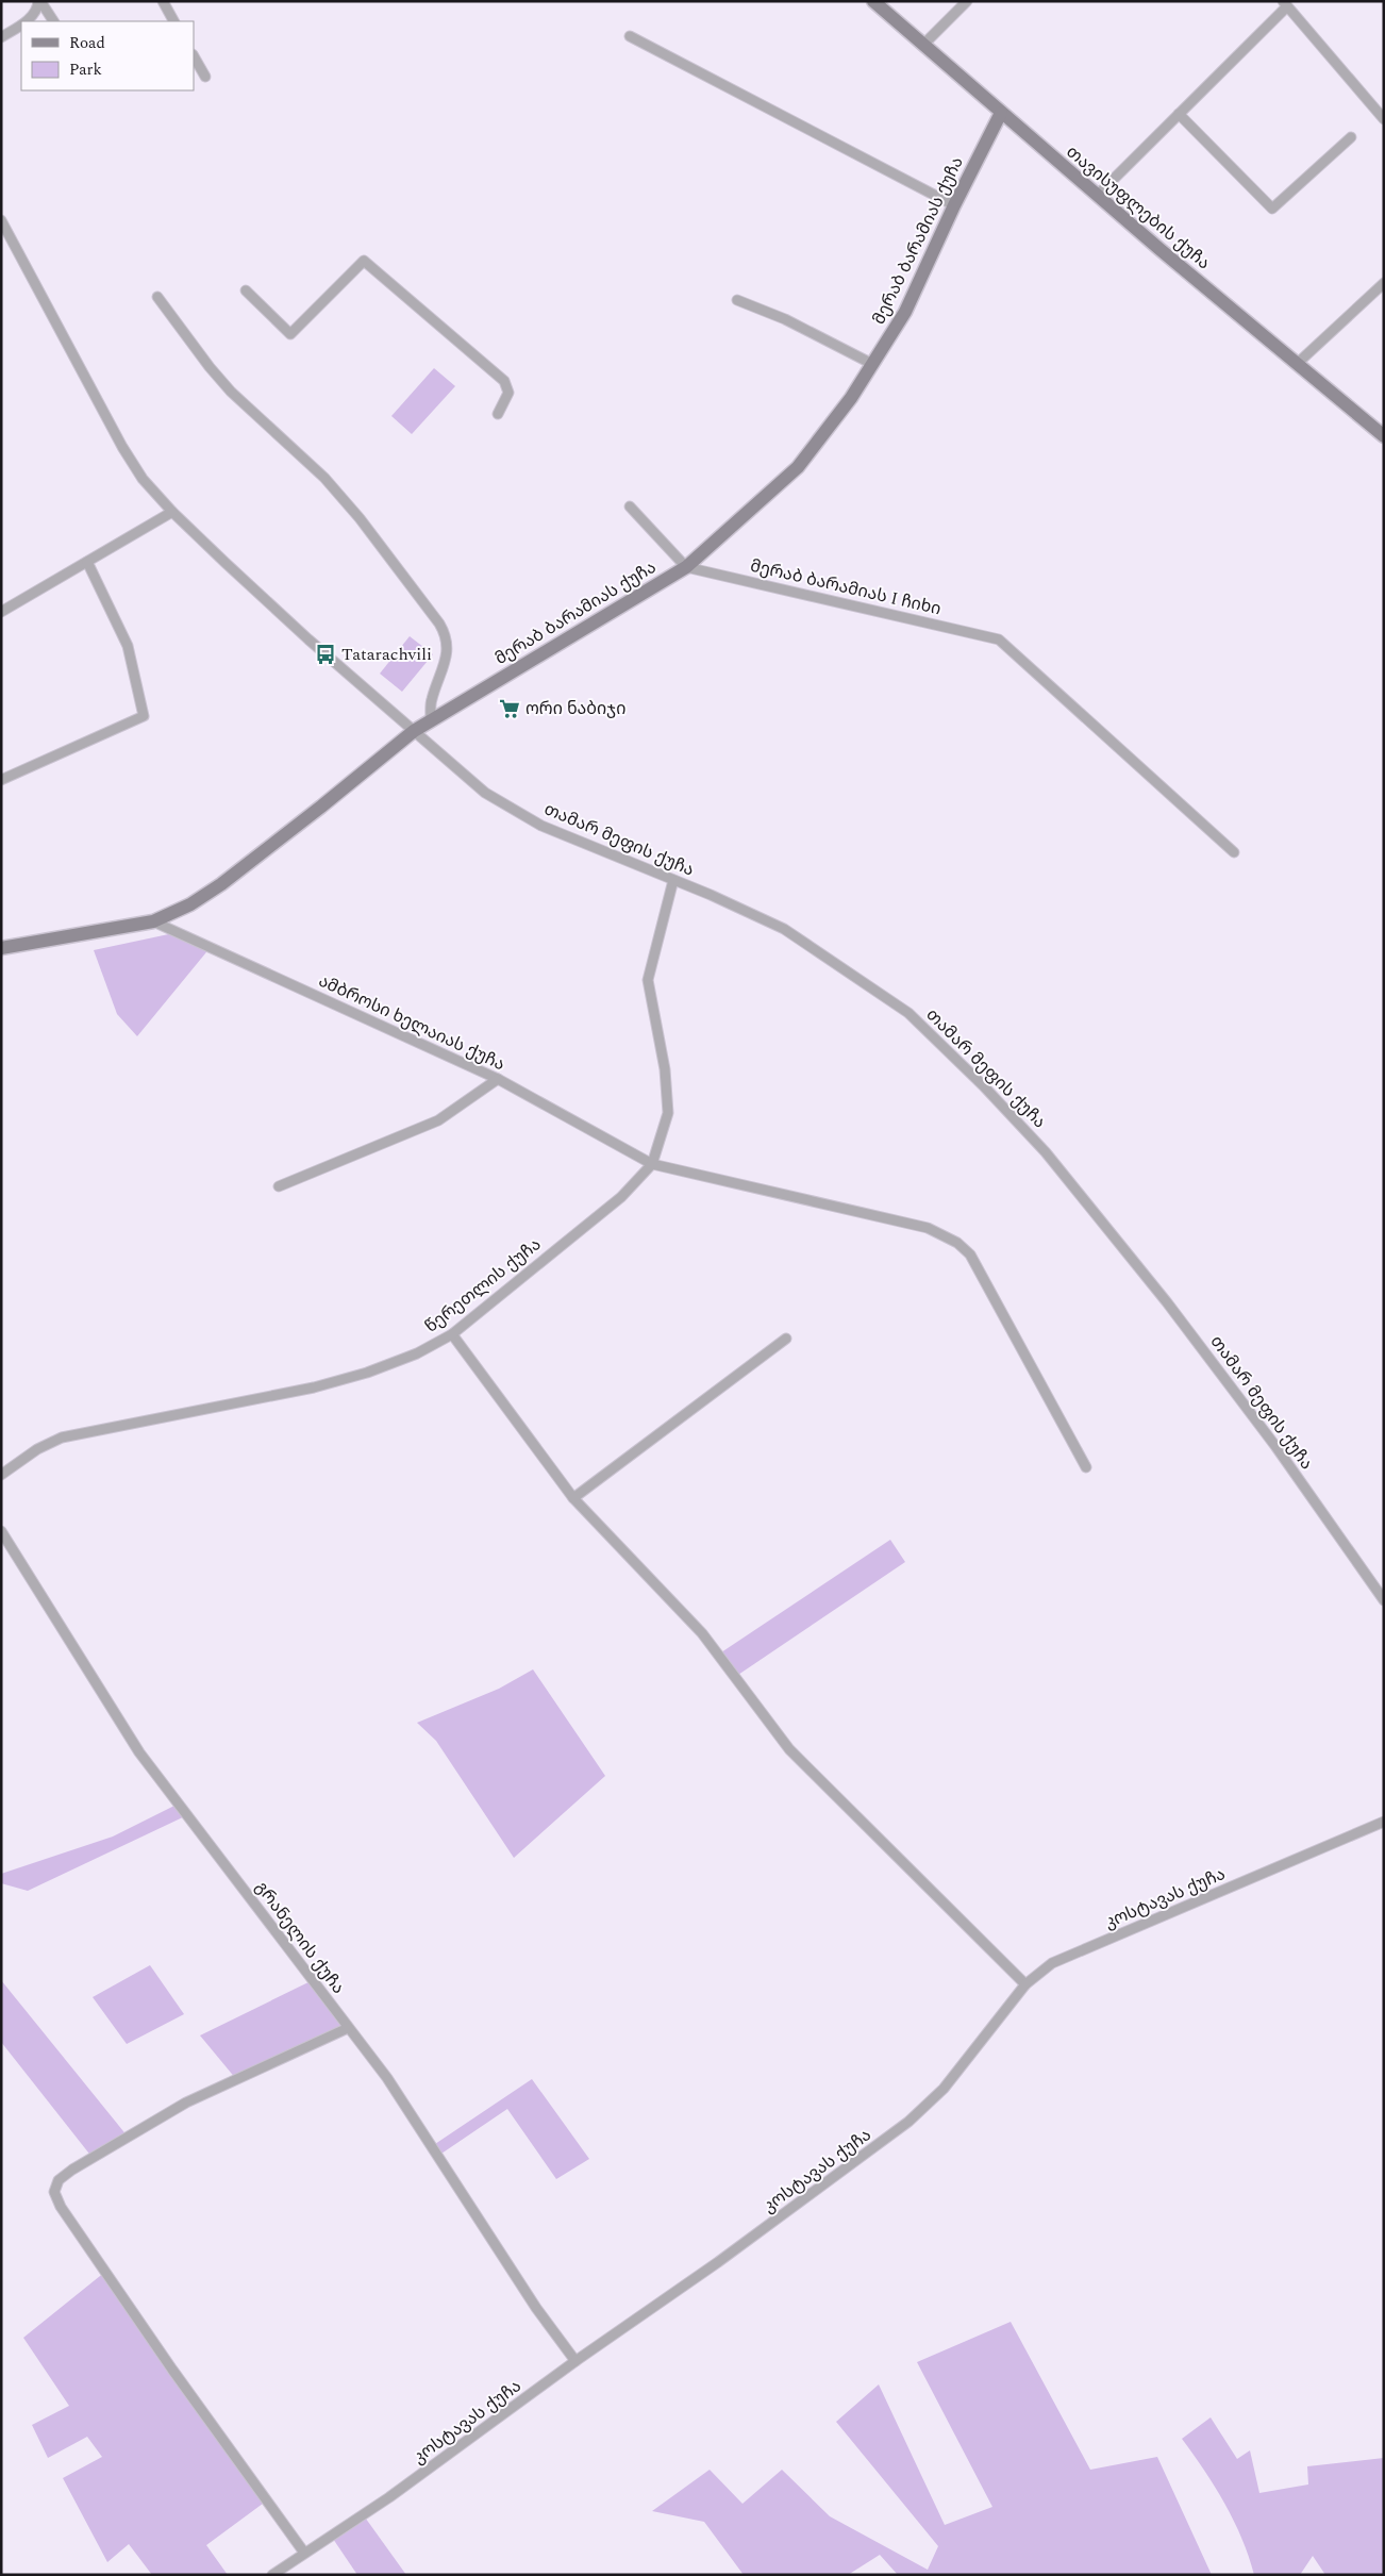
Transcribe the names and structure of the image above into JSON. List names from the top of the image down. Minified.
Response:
{"streets":{"main road":["თავისუფლების ქუჩა","მერაბ ბარამიას ქუჩა"],"street":["მერაბ ბარამიას I ჩიხი","თამარ მეფის ქუჩა","ამბროსი ხელაიას ქუჩა","წერეთლის ქუჩა","კოსტავას ქუჩა","გრანელის ქუჩა"]},"crossings":[["თავისუფლების ქუჩა","მერაბ ბარამიას ქუჩა"],["მერაბ ბარამიას ქუჩა","მერაბ ბარამიას I ჩიხი"],["მერაბ ბარამიას ქუჩა","თამარ მეფის ქუჩა"],["მერაბ ბარამიას ქუჩა","ამბროსი ხელაიას ქუჩა"],["თამარ მეფის ქუჩა","წერეთლის ქუჩა"],["ამბროსი ხელაიას ქუჩა","წერეთლის ქუჩა"],["კოსტავას ქუჩა","გრანელის ქუჩა"]],"places":{"bus stop":["Tatarachvili"],"supermarket":["ორი ნაბიჯი"]},"legend":["Road","Park"]}
